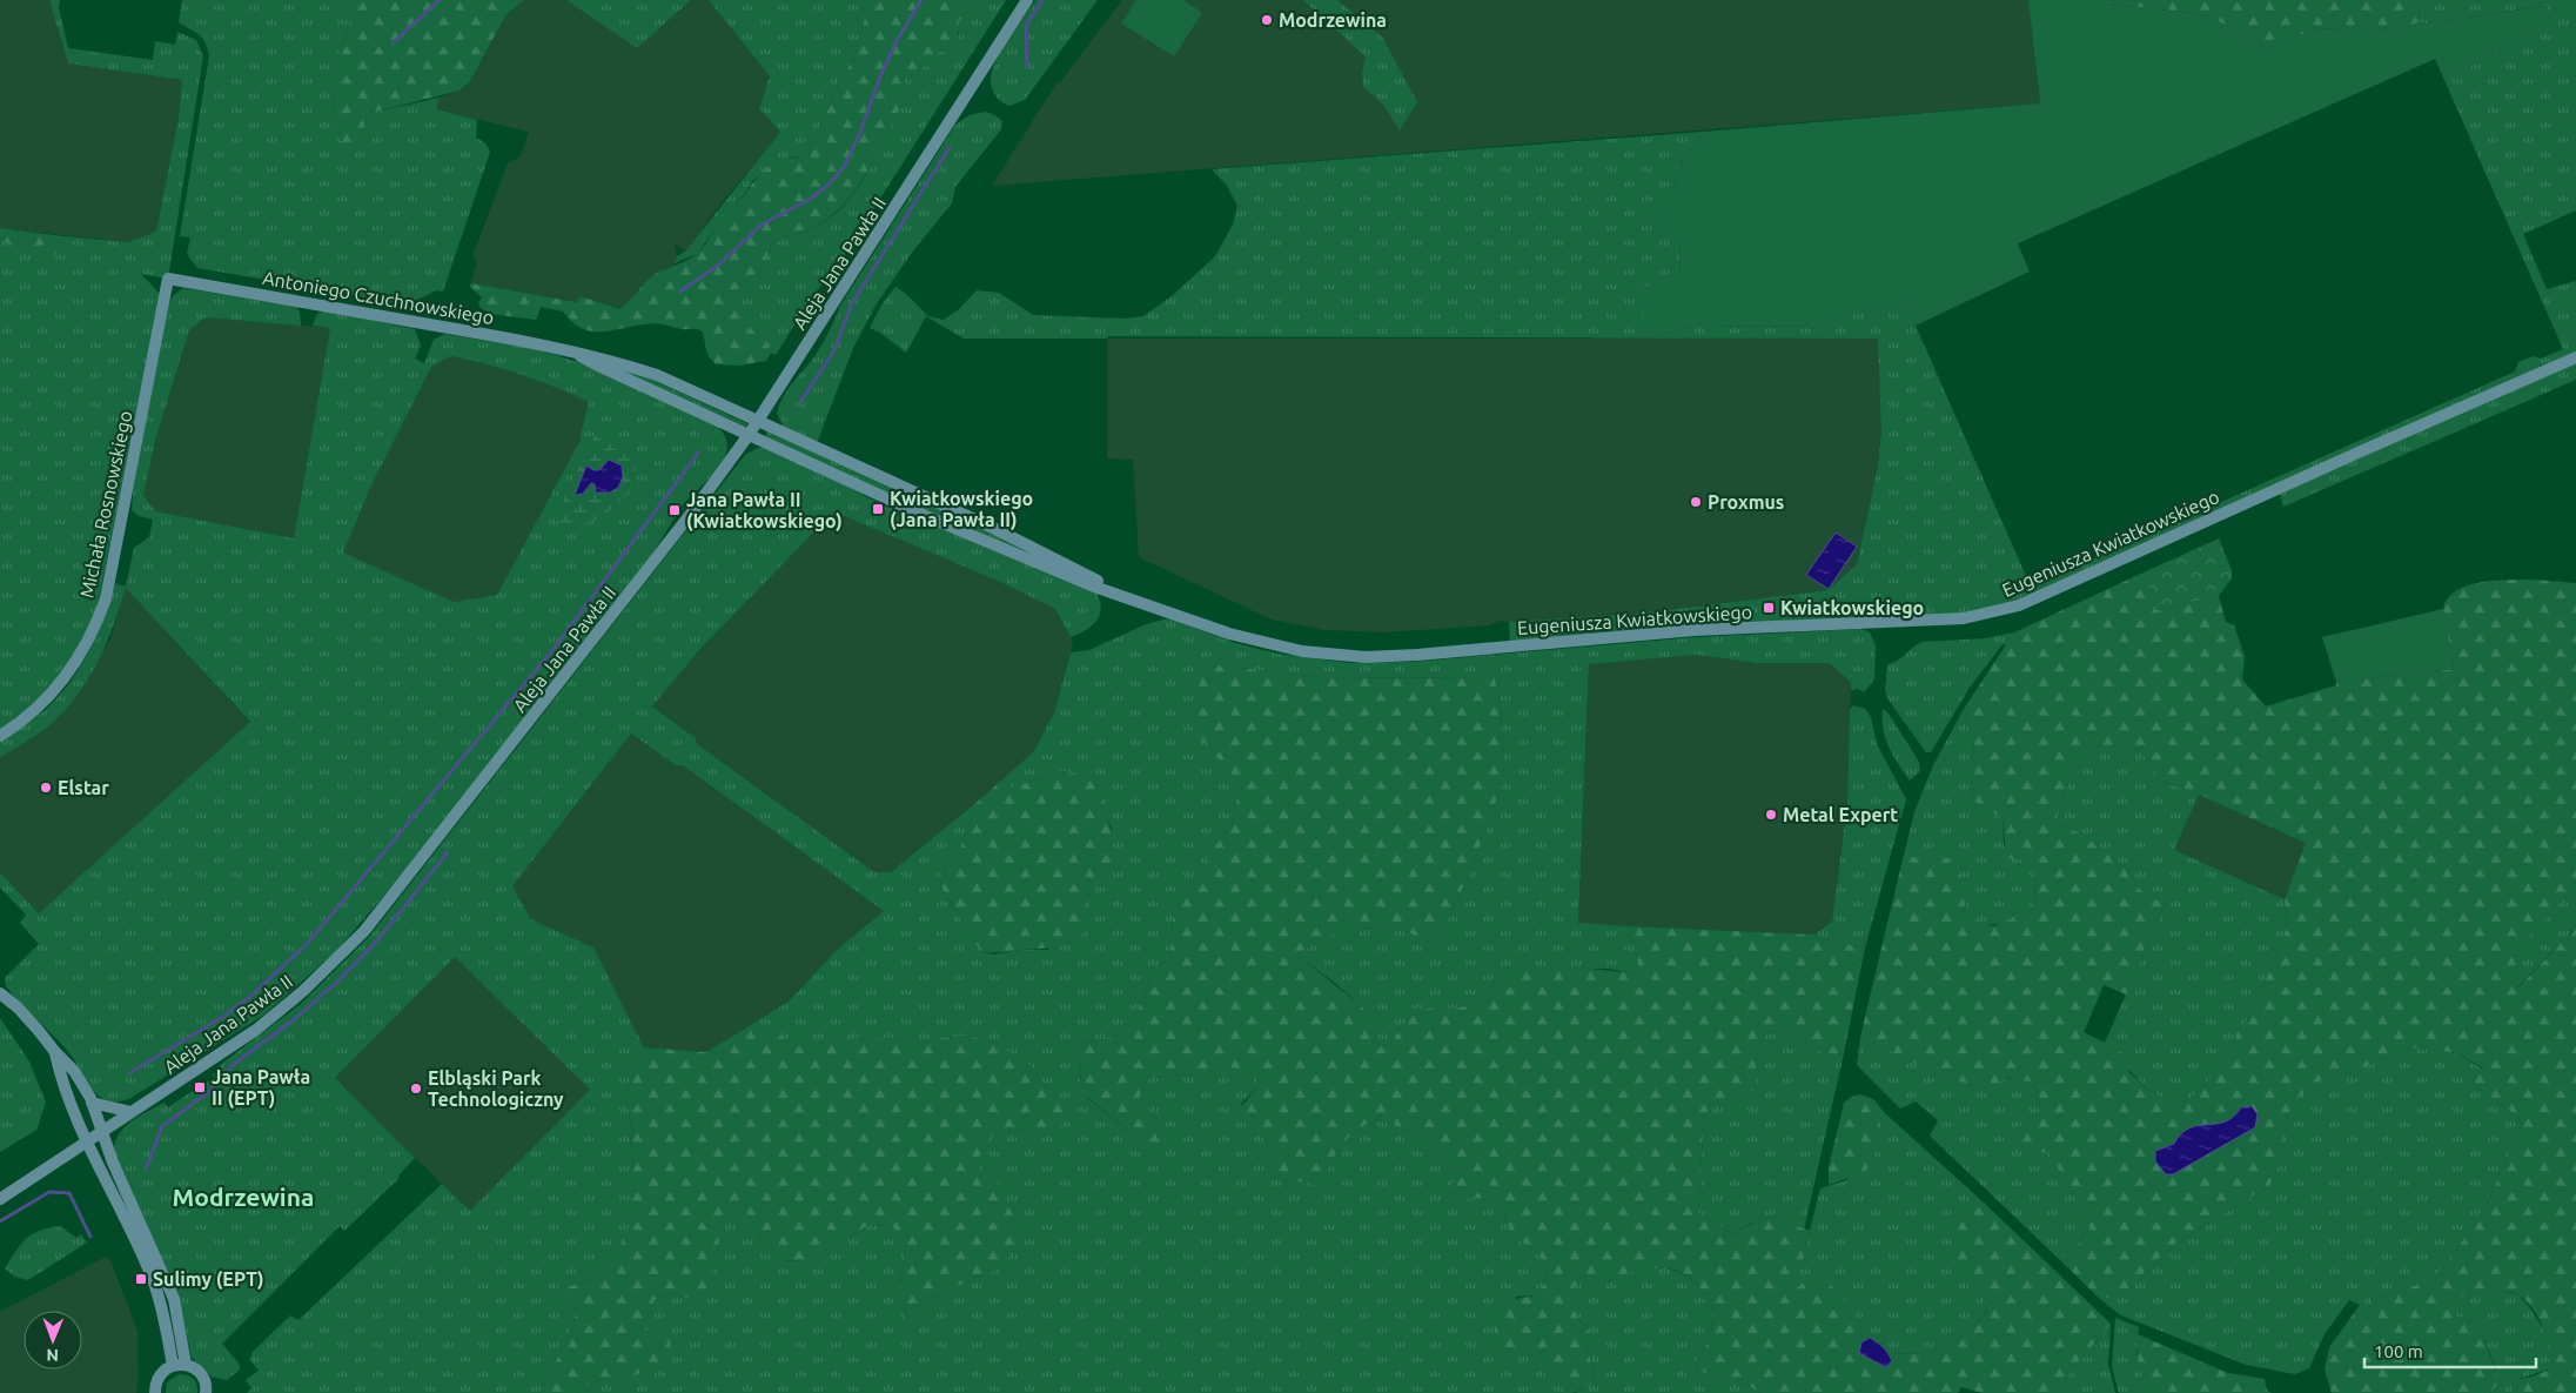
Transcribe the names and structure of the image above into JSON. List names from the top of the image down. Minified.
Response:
{"streets":{"street":["Aleja Jana Pawła II","Antoniego Czuchnowskiego","Michała Rosnowskiego","Eugeniusza Kwiatkowskiego"]},"crossings":[["Aleja Jana Pawła II","Antoniego Czuchnowskiego"],["Aleja Jana Pawła II","Eugeniusza Kwiatkowskiego"],["Antoniego Czuchnowskiego","Michała Rosnowskiego"],["Antoniego Czuchnowskiego","Eugeniusza Kwiatkowskiego"]],"districts":["Modrzewina"],"places":{"other":["Modrzewina","Proxmus","Elstar","Metal Expert","Elbląski Park Technologiczny"],"transit":["Kwiatkowskiego (Jana Pawła II)","Jana Pawła II (Kwiatkowskiego)","Kwiatkowskiego","Jana Pawła II (EPT)","Sulimy (EPT)"]},"scale_bar":"100 m","north":"bottom"}
